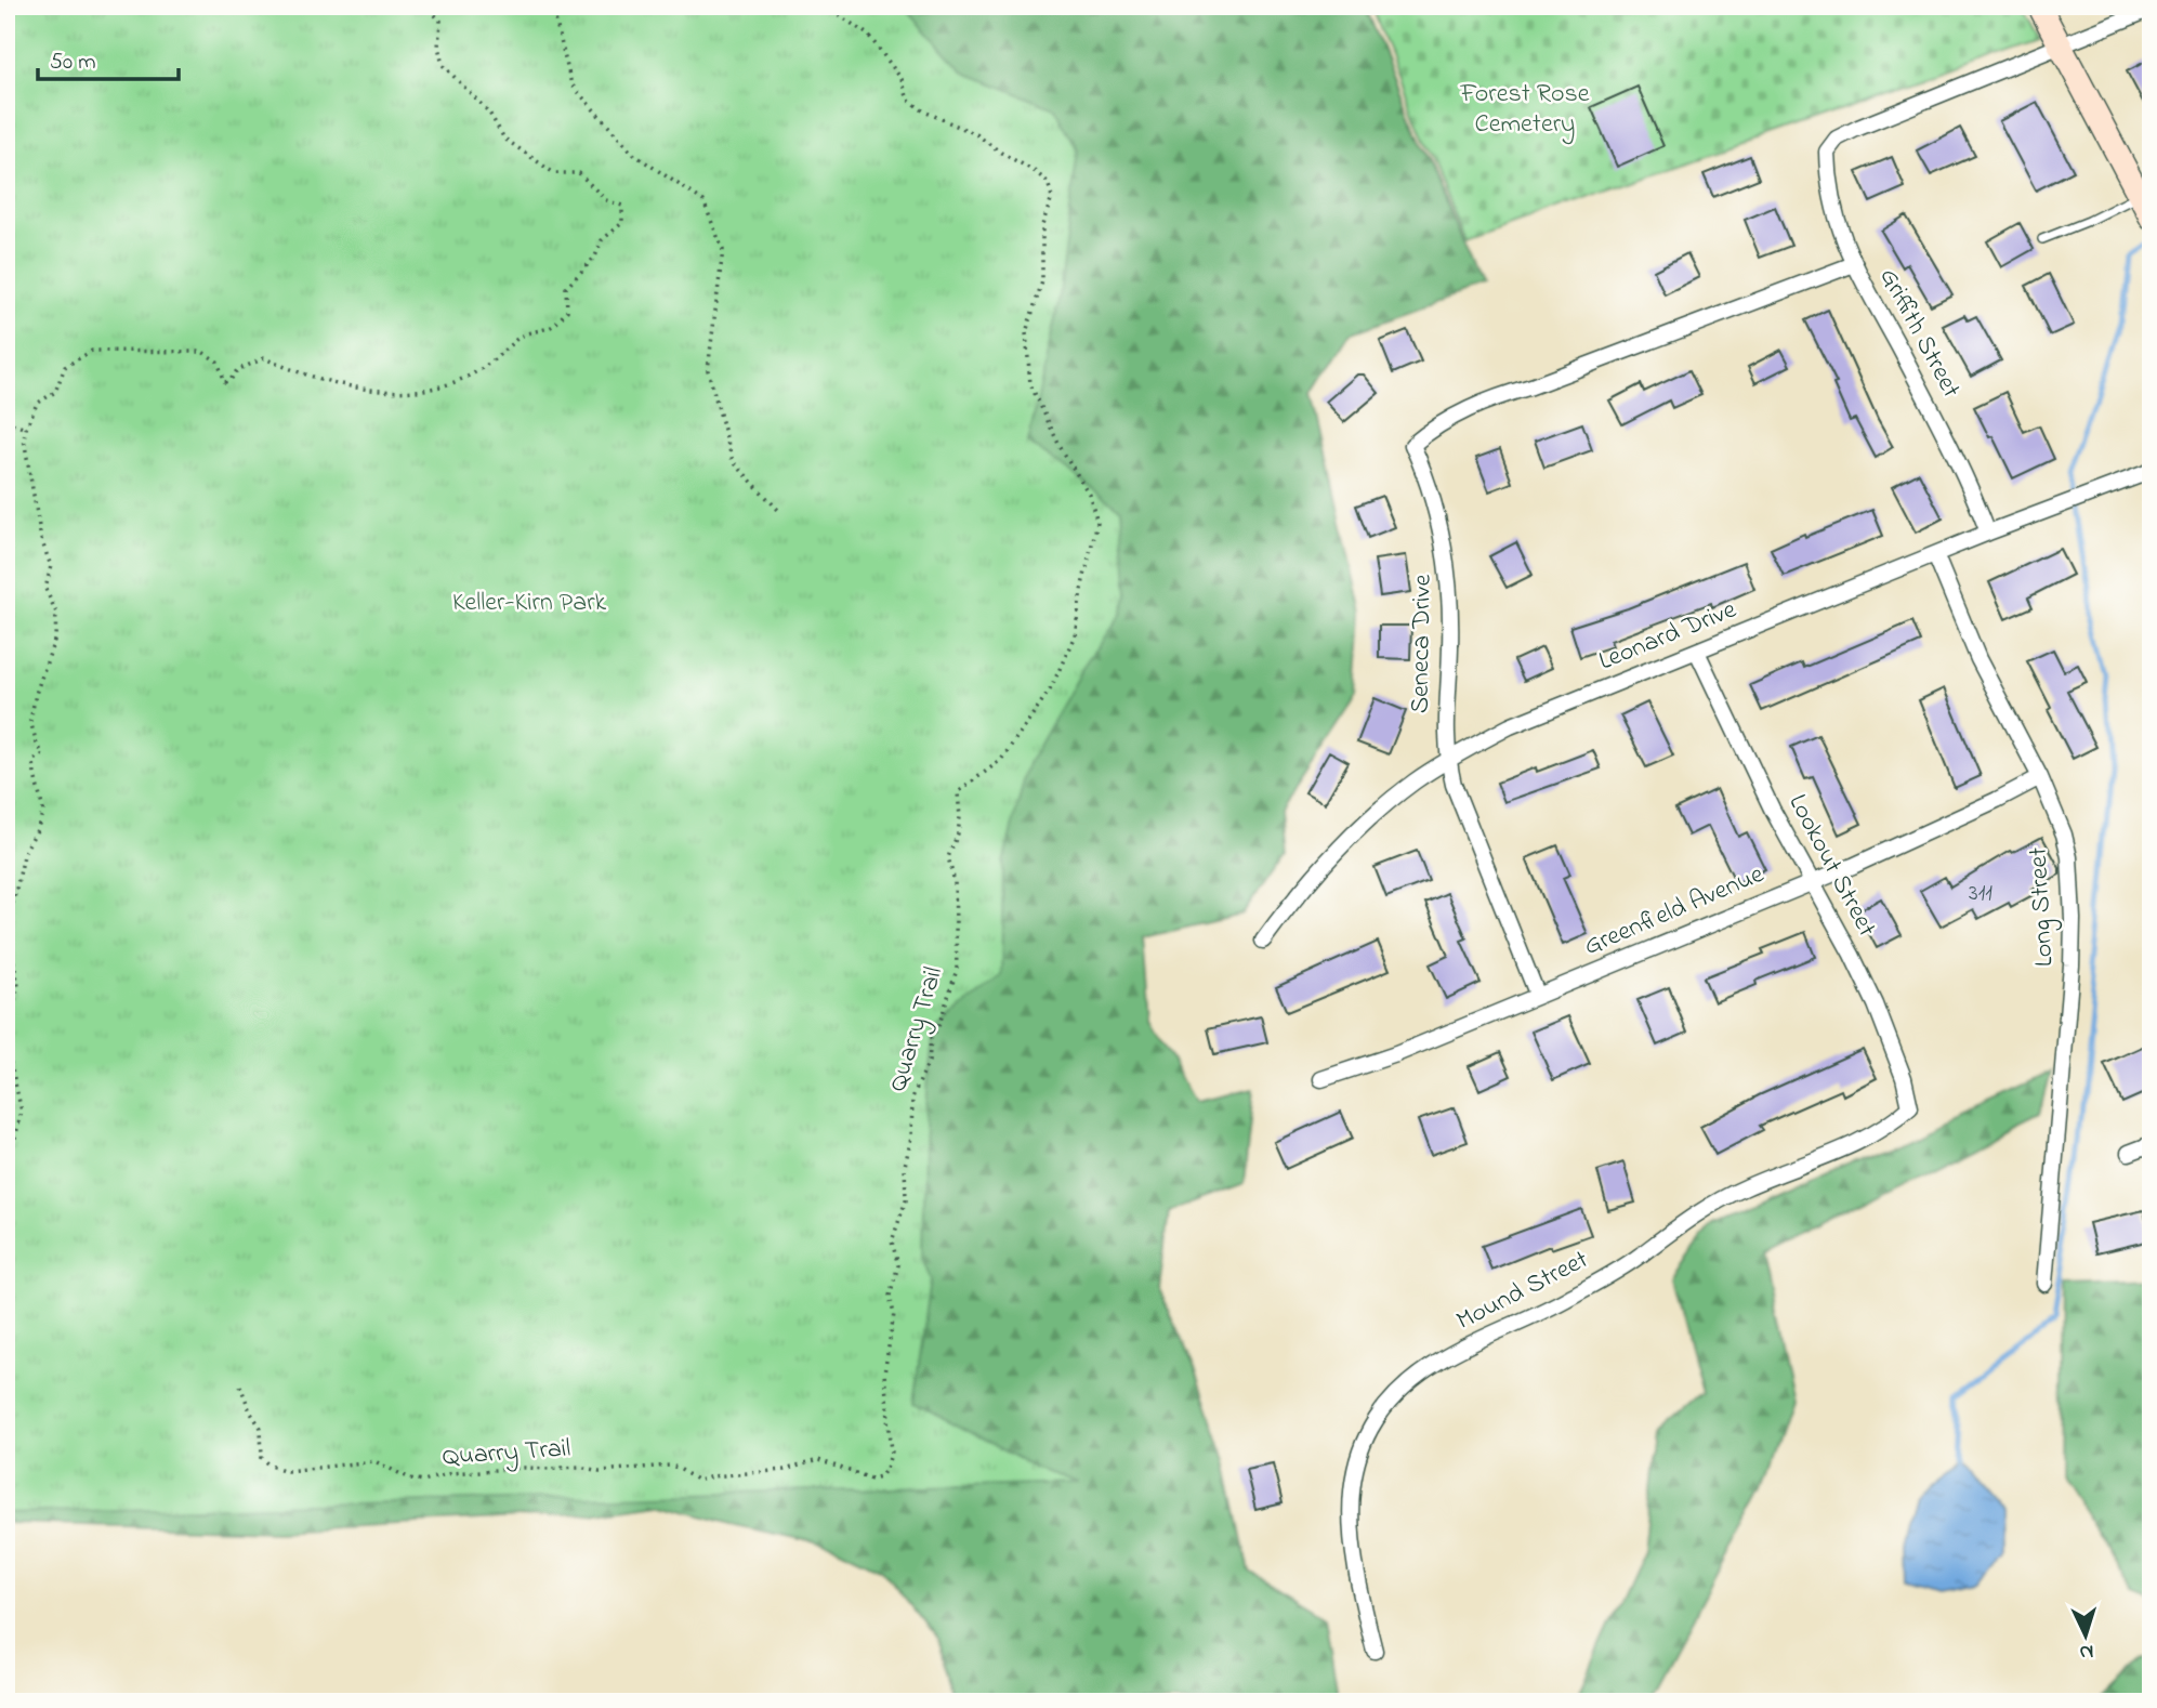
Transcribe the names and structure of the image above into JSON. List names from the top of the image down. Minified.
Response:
{"streets":{"street":["Griffith Street","Leonard Drive","Seneca Drive","Lookout Street","Long Street","Greenfield Avenue","Mound Street"],"path":["Quarry Trail"]},"crossings":[["Griffith Street","Leonard Drive"],["Griffith Street","Seneca Drive"],["Leonard Drive","Seneca Drive"],["Leonard Drive","Lookout Street"],["Leonard Drive","Long Street"],["Seneca Drive","Greenfield Avenue"],["Lookout Street","Greenfield Avenue"],["Lookout Street","Mound Street"],["Long Street","Greenfield Avenue"]],"parks":["Forest Rose Cemetery","Keller-Kirn Park"],"house_numbers":["311"],"scale_bar":"50 m","north":"bottom"}
